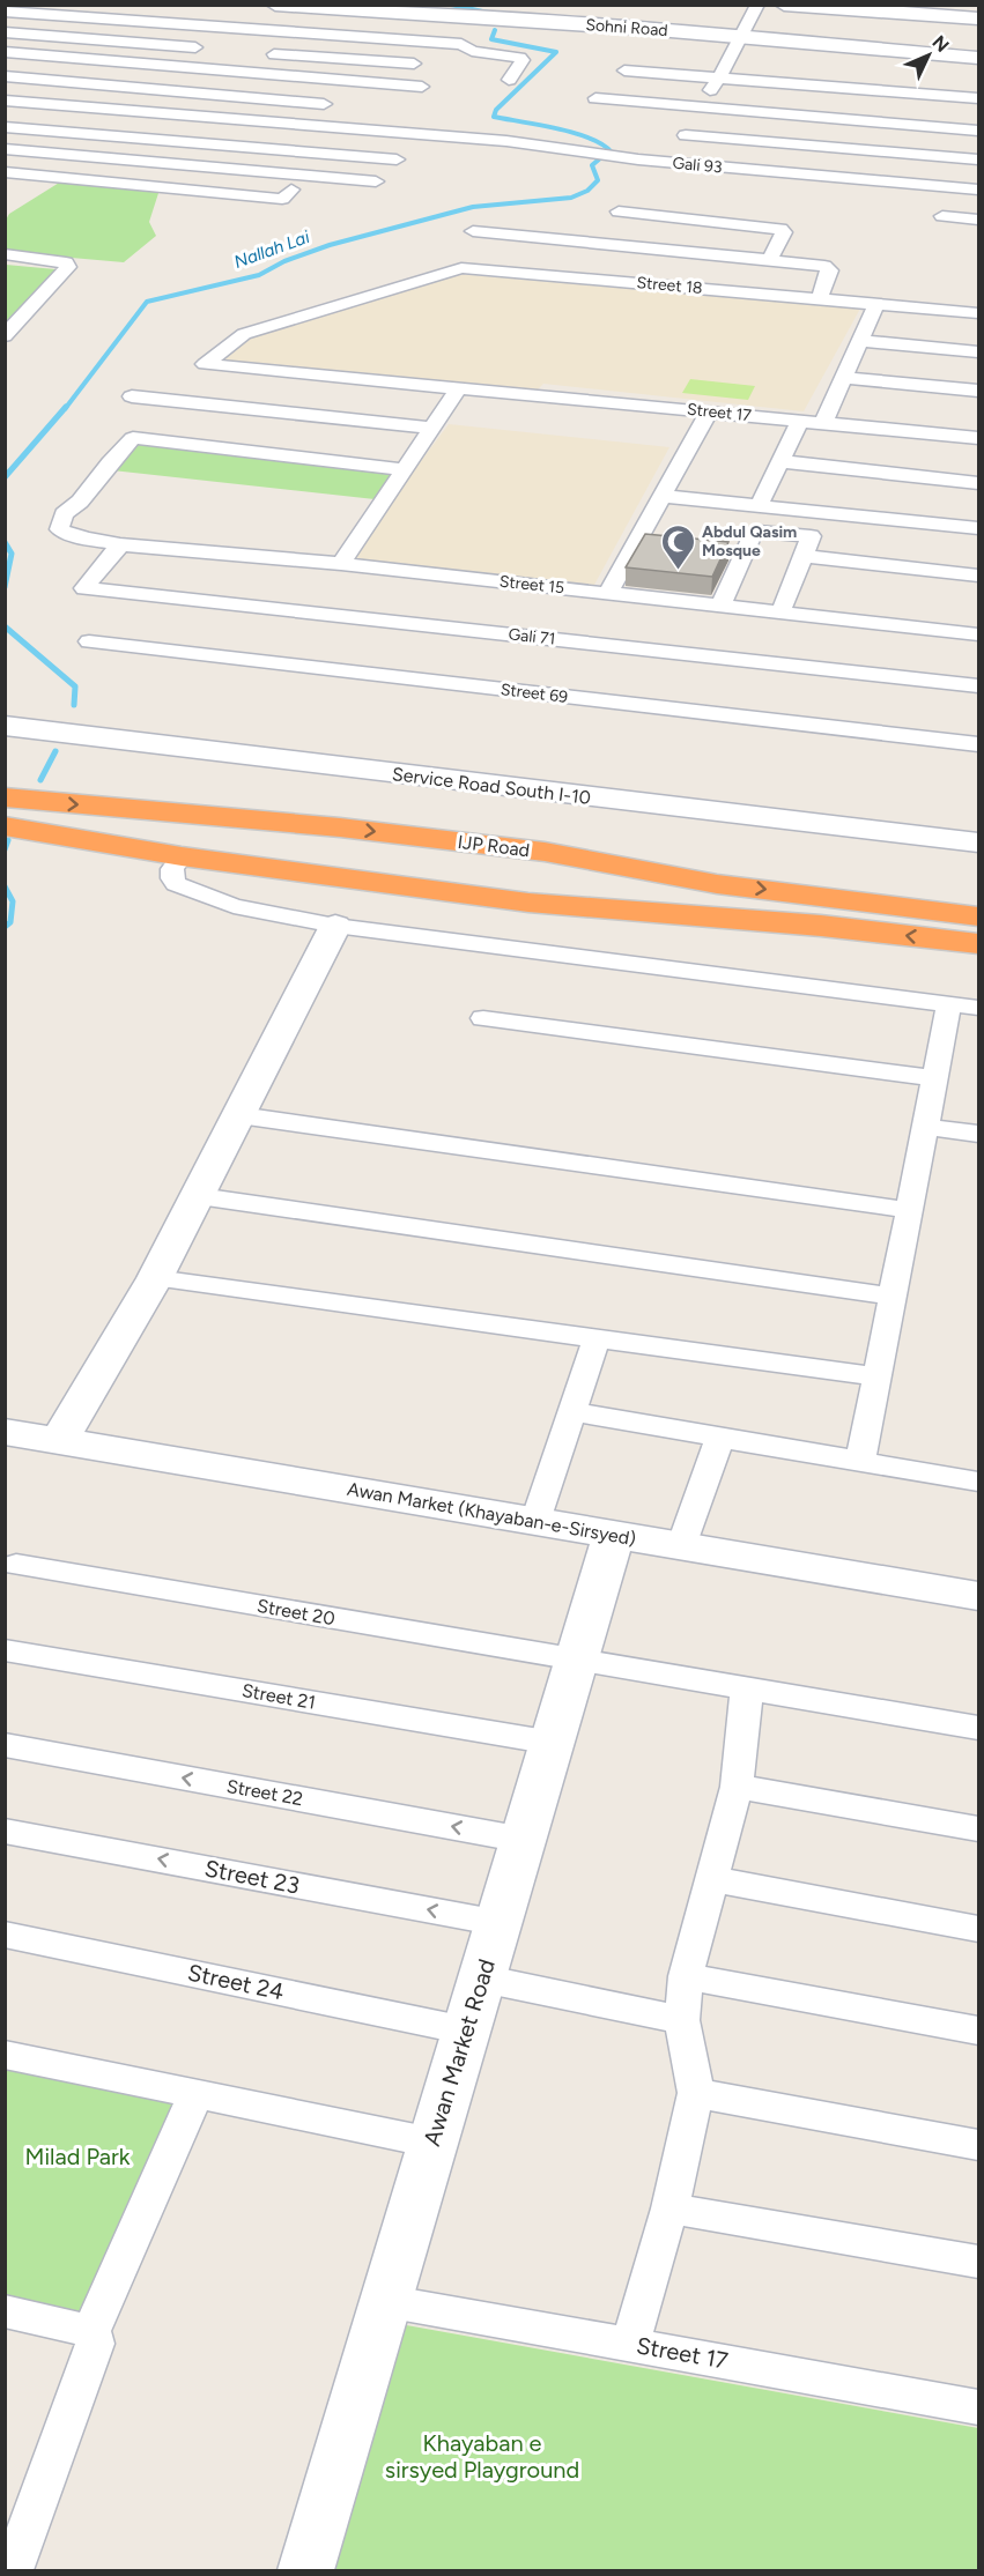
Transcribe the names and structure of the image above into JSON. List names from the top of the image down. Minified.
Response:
{"streets":{"highway":["IJP Road"],"street":["Sohni Road","Gali 93","Street 18","Street 17","Street 15","Gali 71","Street 69","Service Road South I-10","Awan Market (Khayaban-e-Sirsyed)","Street 20","Street 21","Street 22","Street 23","Street 24","Awan Market Road"]},"crossings":[["Street 18","Street 17"],["Street 17","Awan Market Road"],["Street 15","Gali 71"],["Awan Market (Khayaban-e-Sirsyed)","Awan Market Road"],["Street 20","Awan Market Road"],["Street 21","Awan Market Road"],["Street 22","Awan Market Road"],["Street 23","Awan Market Road"],["Street 24","Awan Market Road"]],"one_way":["Street 22"],"water":["Nallah Lai"],"parks":["Milad Park","Khayaban e sirsyed Playground"],"places":{"mosque":["Abdul Qasim Mosque"]},"north":"top right"}
